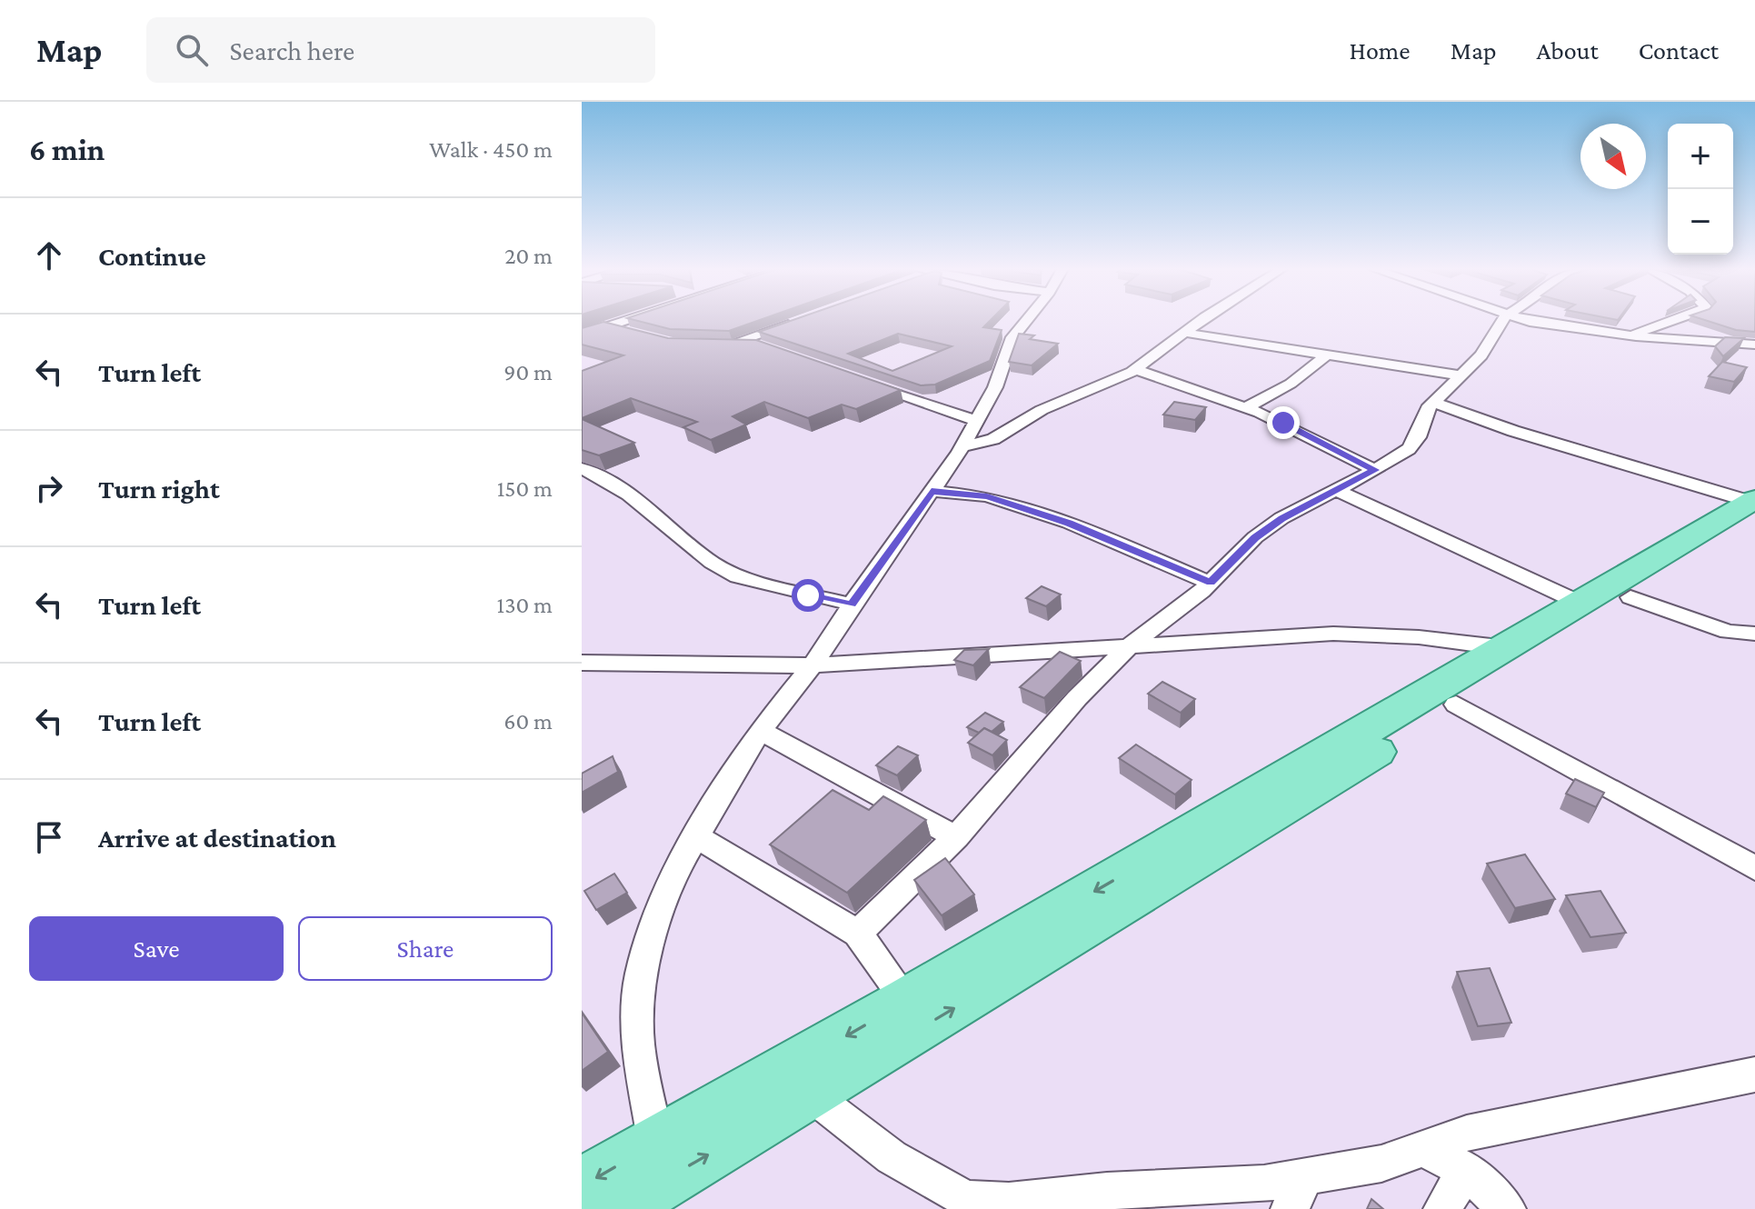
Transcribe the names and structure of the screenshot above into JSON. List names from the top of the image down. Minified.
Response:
{"north":"bottom right","page":{"header":"Map","search":"Search here","nav":["Home","Map","About","Contact"],"heading":["6 min","Walk · 450 m"],"map_buttons":["+","−"],"list":[["Continue","20 m"],["Turn left","90 m"],["Turn right","150 m"],["Turn left","130 m"],["Turn left","60 m"],"Arrive at destination"],"buttons":["Save","Share"]}}
